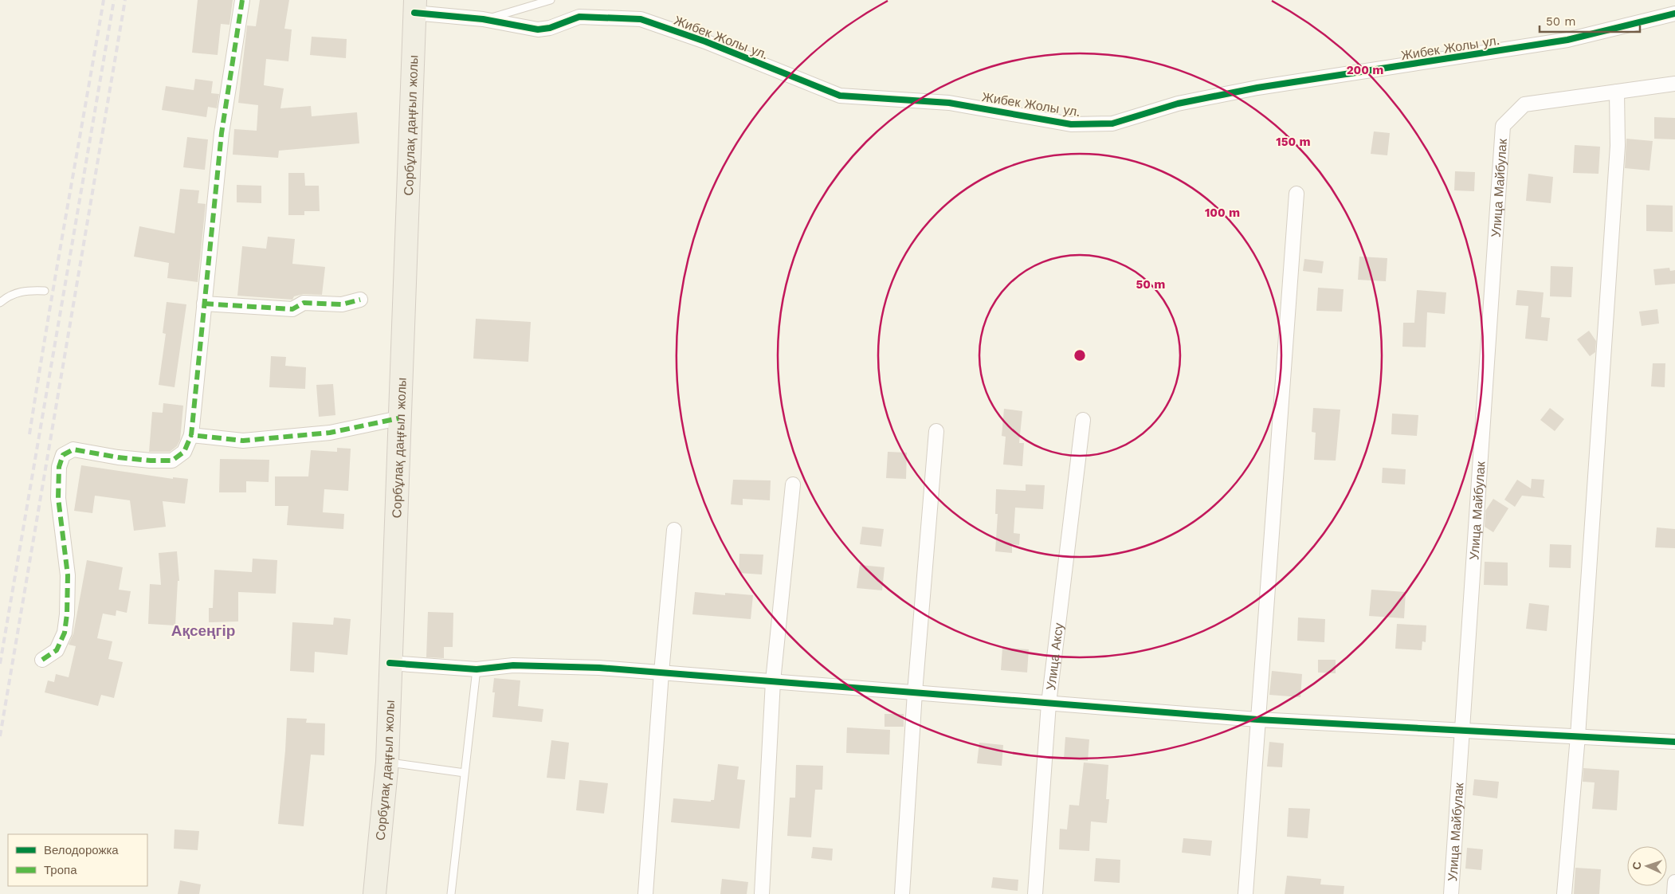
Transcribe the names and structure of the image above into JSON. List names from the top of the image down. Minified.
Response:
{"streets":{"main road":["Сорбұлақ даңғыл жолы"],"street":["Жибек Жолы ул.","Улица Майбулак","Улица Аксу"]},"crossings":[["Жибек Жолы ул.","Сорбұлақ даңғыл жолы"]],"districts":["Ақсеңгір"],"legend":["Велодорожка","Тропа"],"scale_bar":"50 m","north":"left","rings":["200 m","150 m","100 m","50 m"]}
